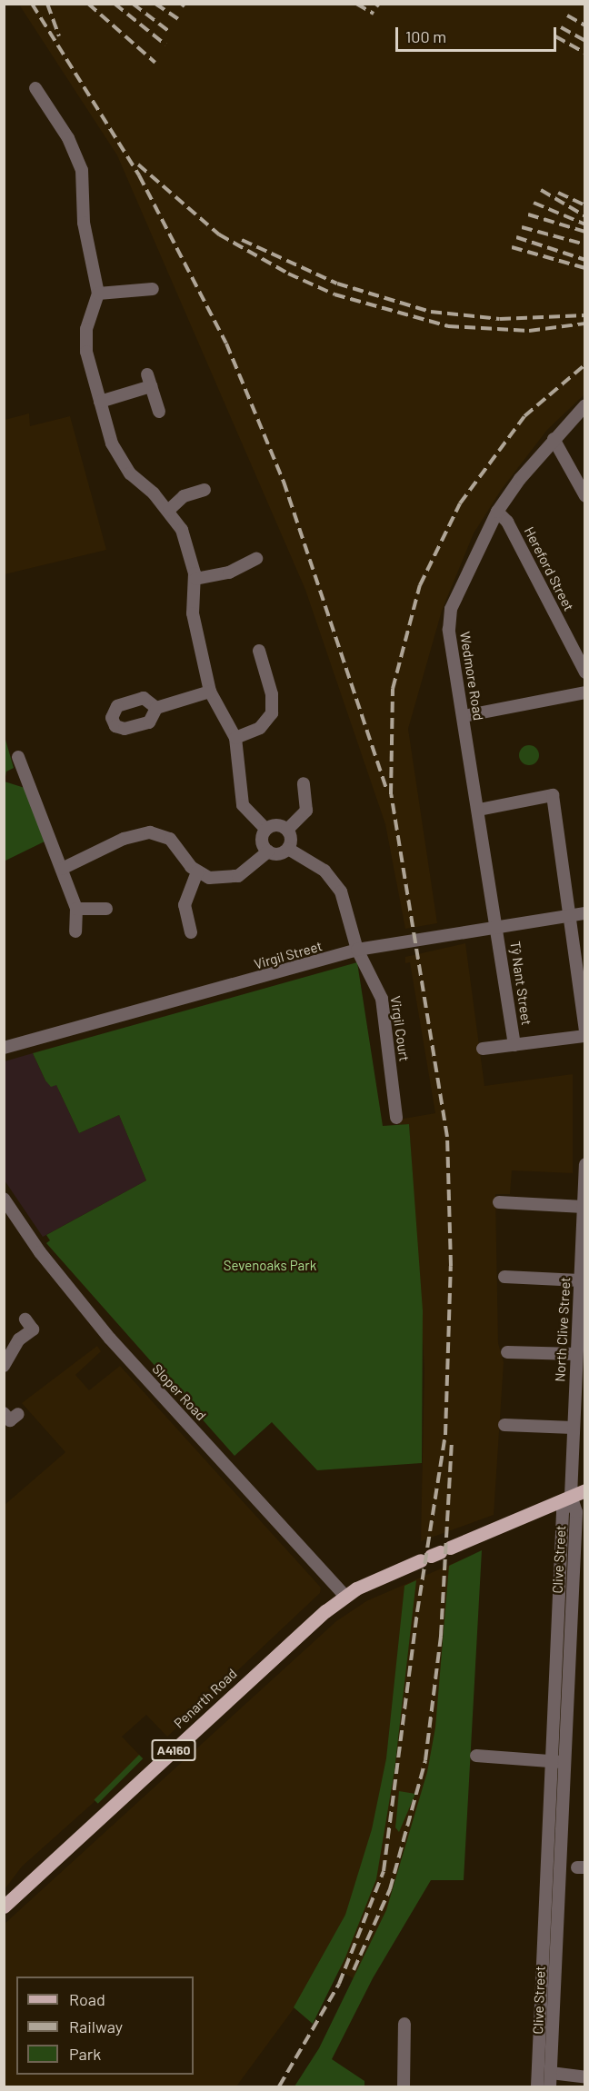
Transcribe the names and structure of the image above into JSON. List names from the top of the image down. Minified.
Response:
{"streets":{"main road":["Penarth Road","A4160"],"street":["Hereford Street","Wedmore Road","Virgil Street","Tŷ Nant Street","Virgil Court","North Clive Street","Sloper Road","Clive Street"]},"crossings":[["Hereford Street","Wedmore Road"],["Wedmore Road","Virgil Street"],["Wedmore Road","Tŷ Nant Street"],["Virgil Street","Tŷ Nant Street"],["Virgil Street","Virgil Court"],["North Clive Street","Clive Street"],["North Clive Street","Penarth Road"],["Sloper Road","Penarth Road"],["Clive Street","Penarth Road"]],"parks":["Sevenoaks Park"],"legend":["Road","Railway","Park"],"scale_bar":"100 m"}
